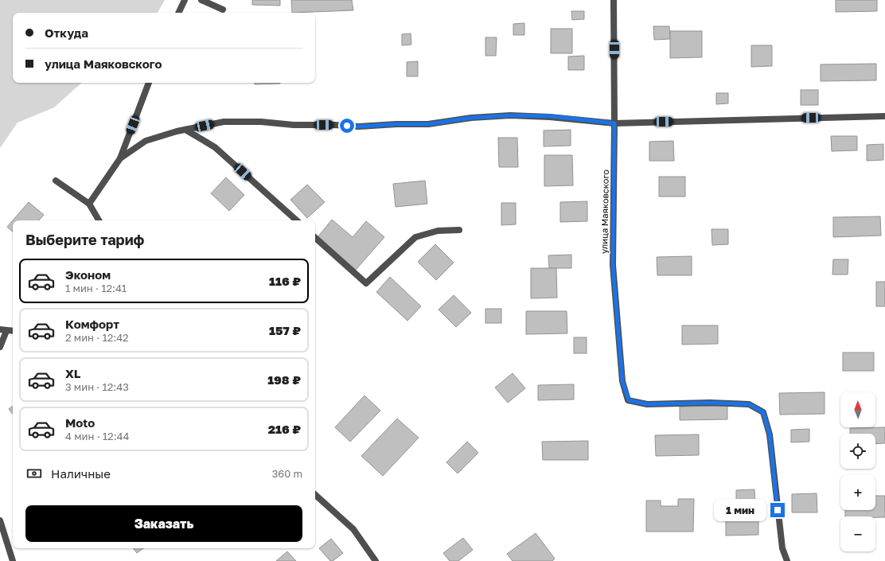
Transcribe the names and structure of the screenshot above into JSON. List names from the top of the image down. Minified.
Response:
{"streets":{"street":["улица Маяковского"]},"north":"top","page":{"banner":["Откуда","улица Маяковского"],"heading":"Выберите тариф","list":[{"name":"Эконом","note":"1 мин · 12:41","value":"116 ₽"},{"name":"Комфорт","note":"2 мин · 12:42","value":"157 ₽"},{"name":"XL","note":"3 мин · 12:43","value":"198 ₽"},{"name":"Moto","note":"4 мин · 12:44","value":"216 ₽"}],"map_buttons":["+","−"],"pay":["Наличные","360 m"],"bubble":"1 мин","buttons":"Заказать"}}
